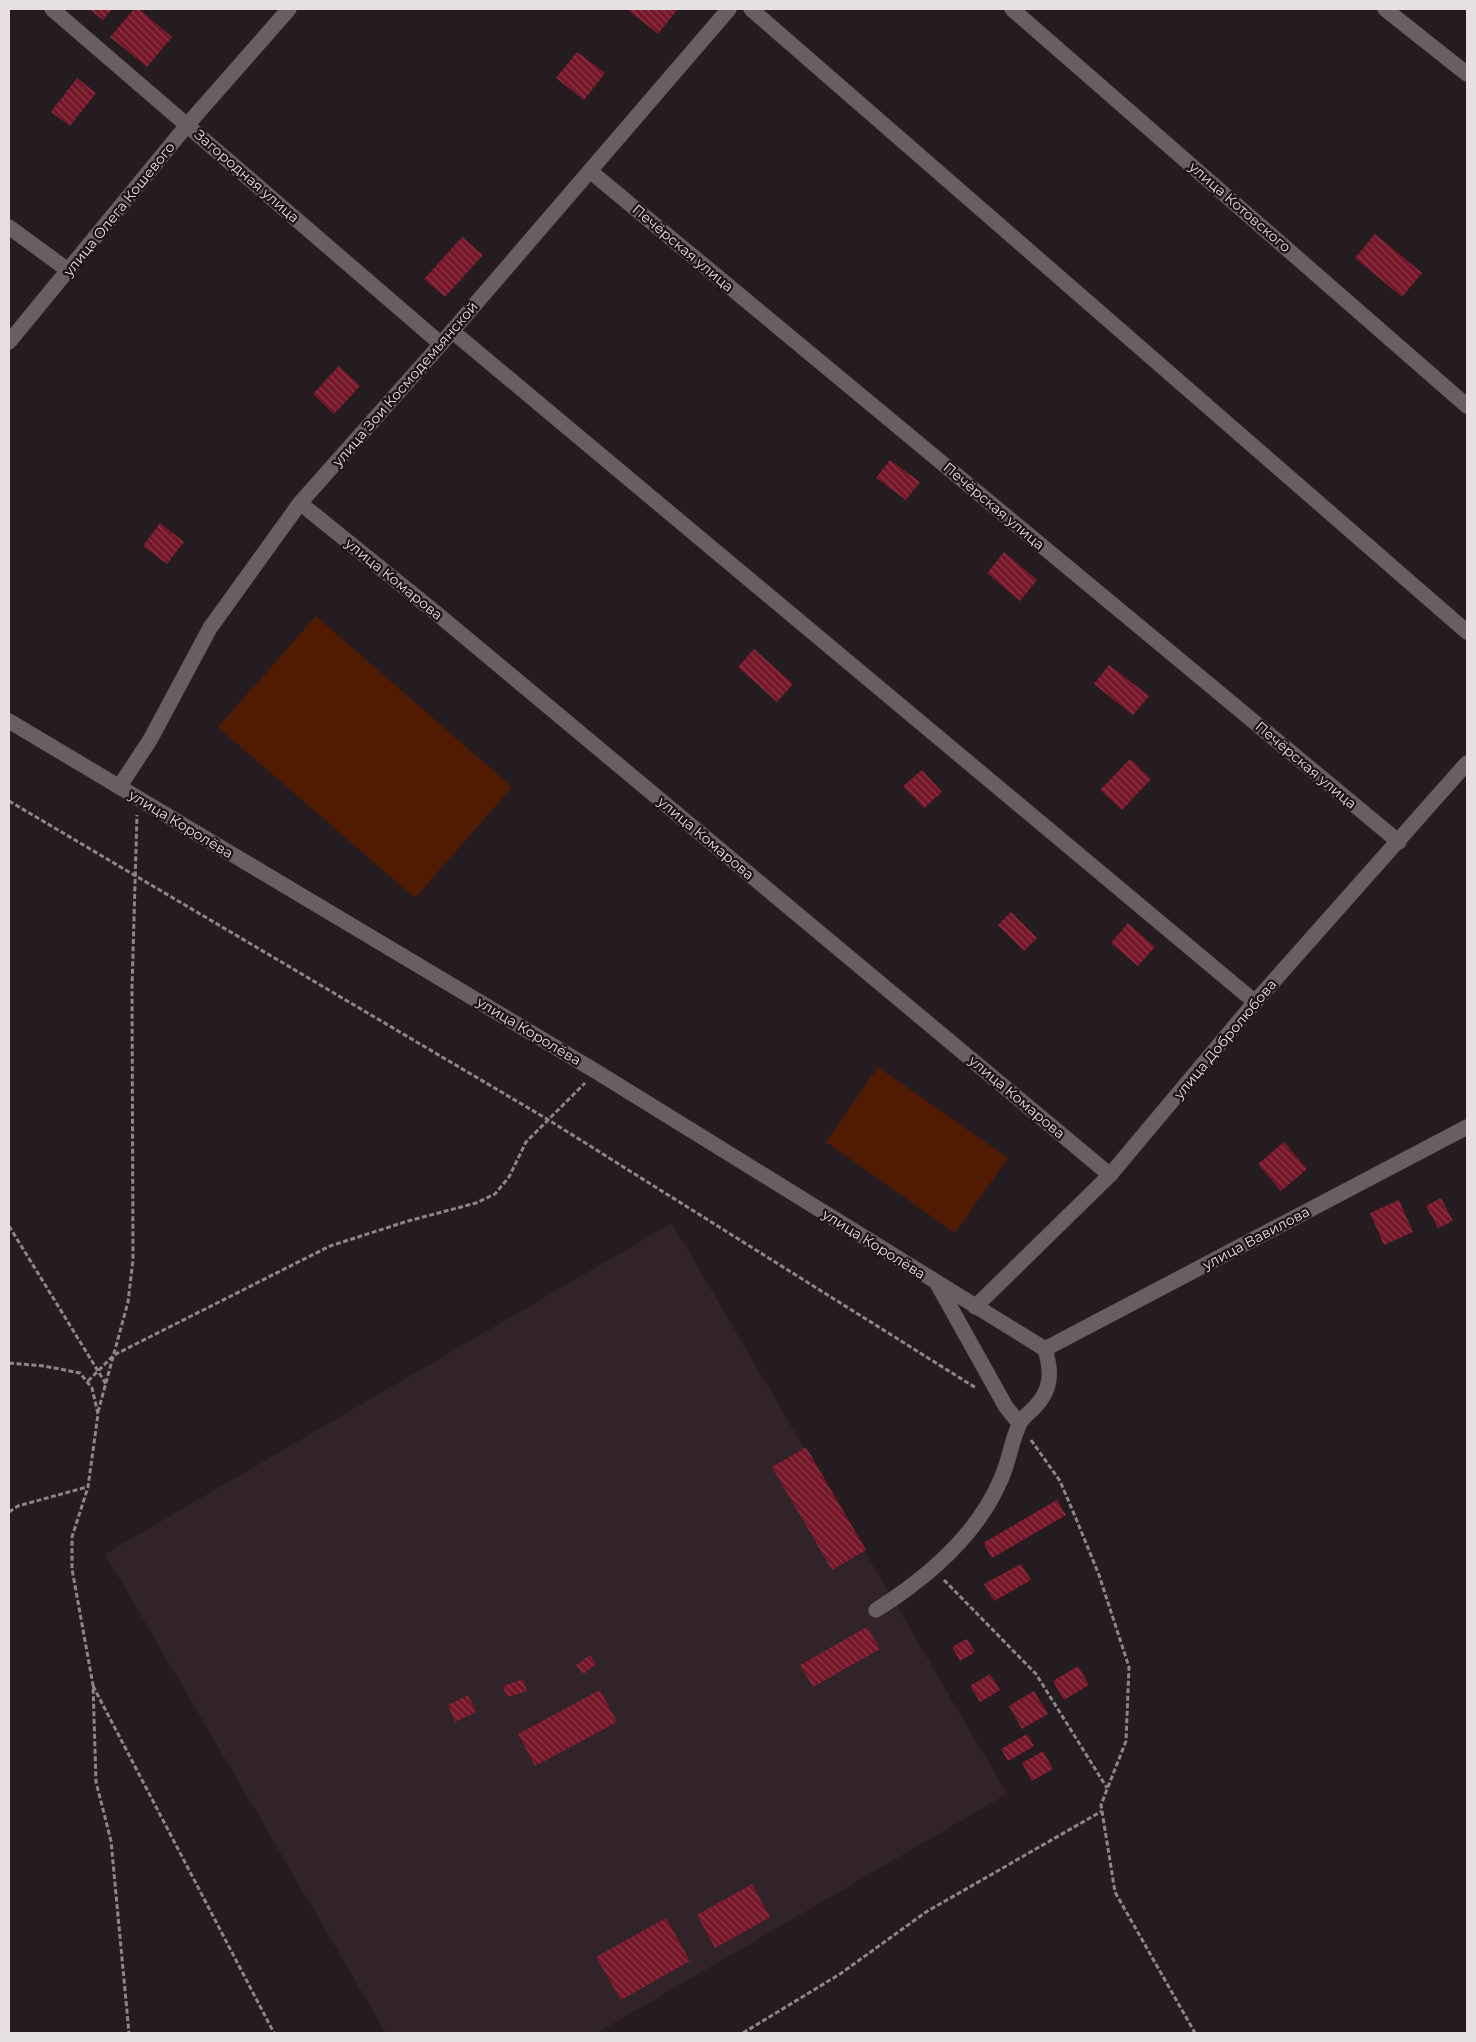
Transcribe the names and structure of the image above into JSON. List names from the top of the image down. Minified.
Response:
{"streets":{"street":["Загородная улица","улица Котовского","улица Олега Кошевого","Печёрская улица","улица Зои Космодемьянской","улица Комарова","улица Королёва","улица Добролюбова","улица Вавилова"]},"crossings":[["Загородная улица","улица Олега Кошевого"],["Загородная улица","улица Зои Космодемьянской"],["Печёрская улица","улица Зои Космодемьянской"],["Печёрская улица","улица Добролюбова"],["улица Зои Космодемьянской","улица Комарова"],["улица Зои Космодемьянской","улица Королёва"],["улица Комарова","улица Добролюбова"],["улица Королёва","улица Добролюбова"],["улица Королёва","улица Вавилова"]]}
